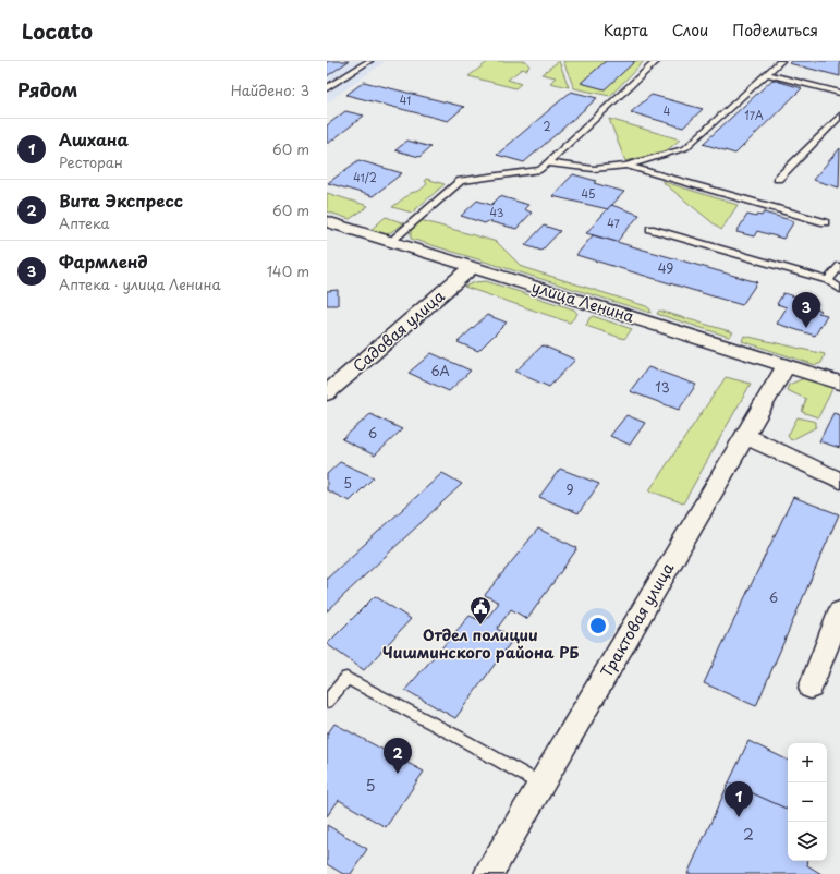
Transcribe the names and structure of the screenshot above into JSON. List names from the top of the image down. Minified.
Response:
{"streets":{"street":["улица Ленина","Садовая улица","Трактовая улица"]},"crossings":[["улица Ленина","Садовая улица"],["улица Ленина","Трактовая улица"]],"places":{"public building":["Отдел полиции Чишминского района РБ"]},"house_numbers":["41","4","17А","2","41/2","45","43","47","49","6А","13","6","5","9","6","5","2"],"page":{"header":"Locato","nav":["Карта","Слои","Поделиться"],"heading":["Рядом","Найдено: 3"],"list":[{"mark":"1","name":"Ашхана","note":"Ресторан","value":"60 m"},{"mark":"2","name":"Вита Экспресс","note":"Аптека","value":"60 m"},{"mark":"3","name":"Фармленд","note":"Аптека · улица Ленина","value":"140 m"}],"pins":["3","2","1"],"map_buttons":["+","−"]}}
